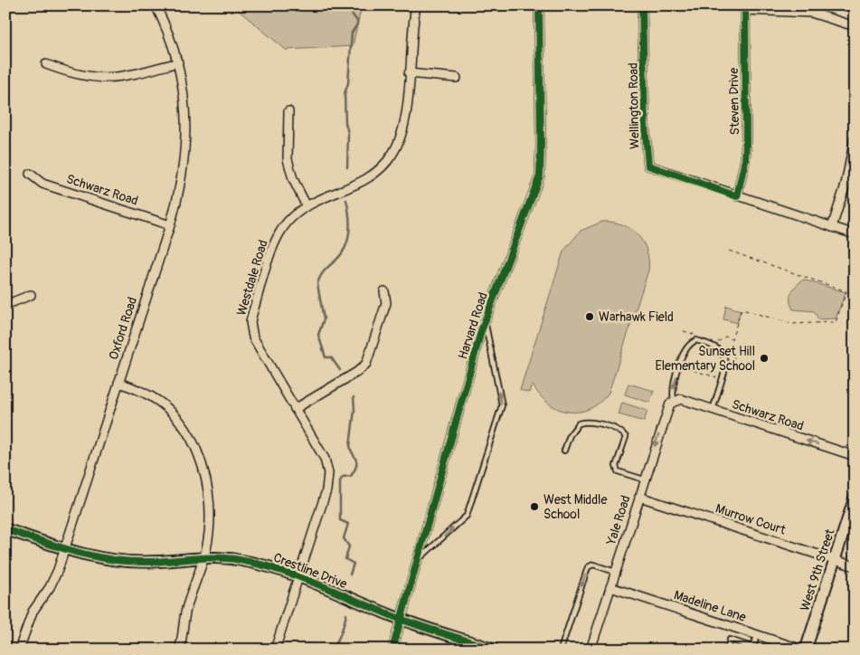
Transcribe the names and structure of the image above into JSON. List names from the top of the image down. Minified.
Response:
{"streets":{"street":["Steven Drive","Wellington Road","Schwarz Road","Westdale Road","Harvard Road","Oxford Road","Murrow Court","Yale Road","West 9th Street","Crestline Drive","Madeline Lane"]},"crossings":[["Steven Drive","Wellington Road"],["Schwarz Road","Oxford Road"],["Schwarz Road","Yale Road"],["Westdale Road","Crestline Drive"],["Harvard Road","Crestline Drive"],["Oxford Road","Crestline Drive"],["Murrow Court","Yale Road"],["Murrow Court","West 9th Street"],["Yale Road","Madeline Lane"]],"one_way":["Schwarz Road"],"places":["Warhawk Field","Sunset Hill Elementary School","West Middle School"]}
